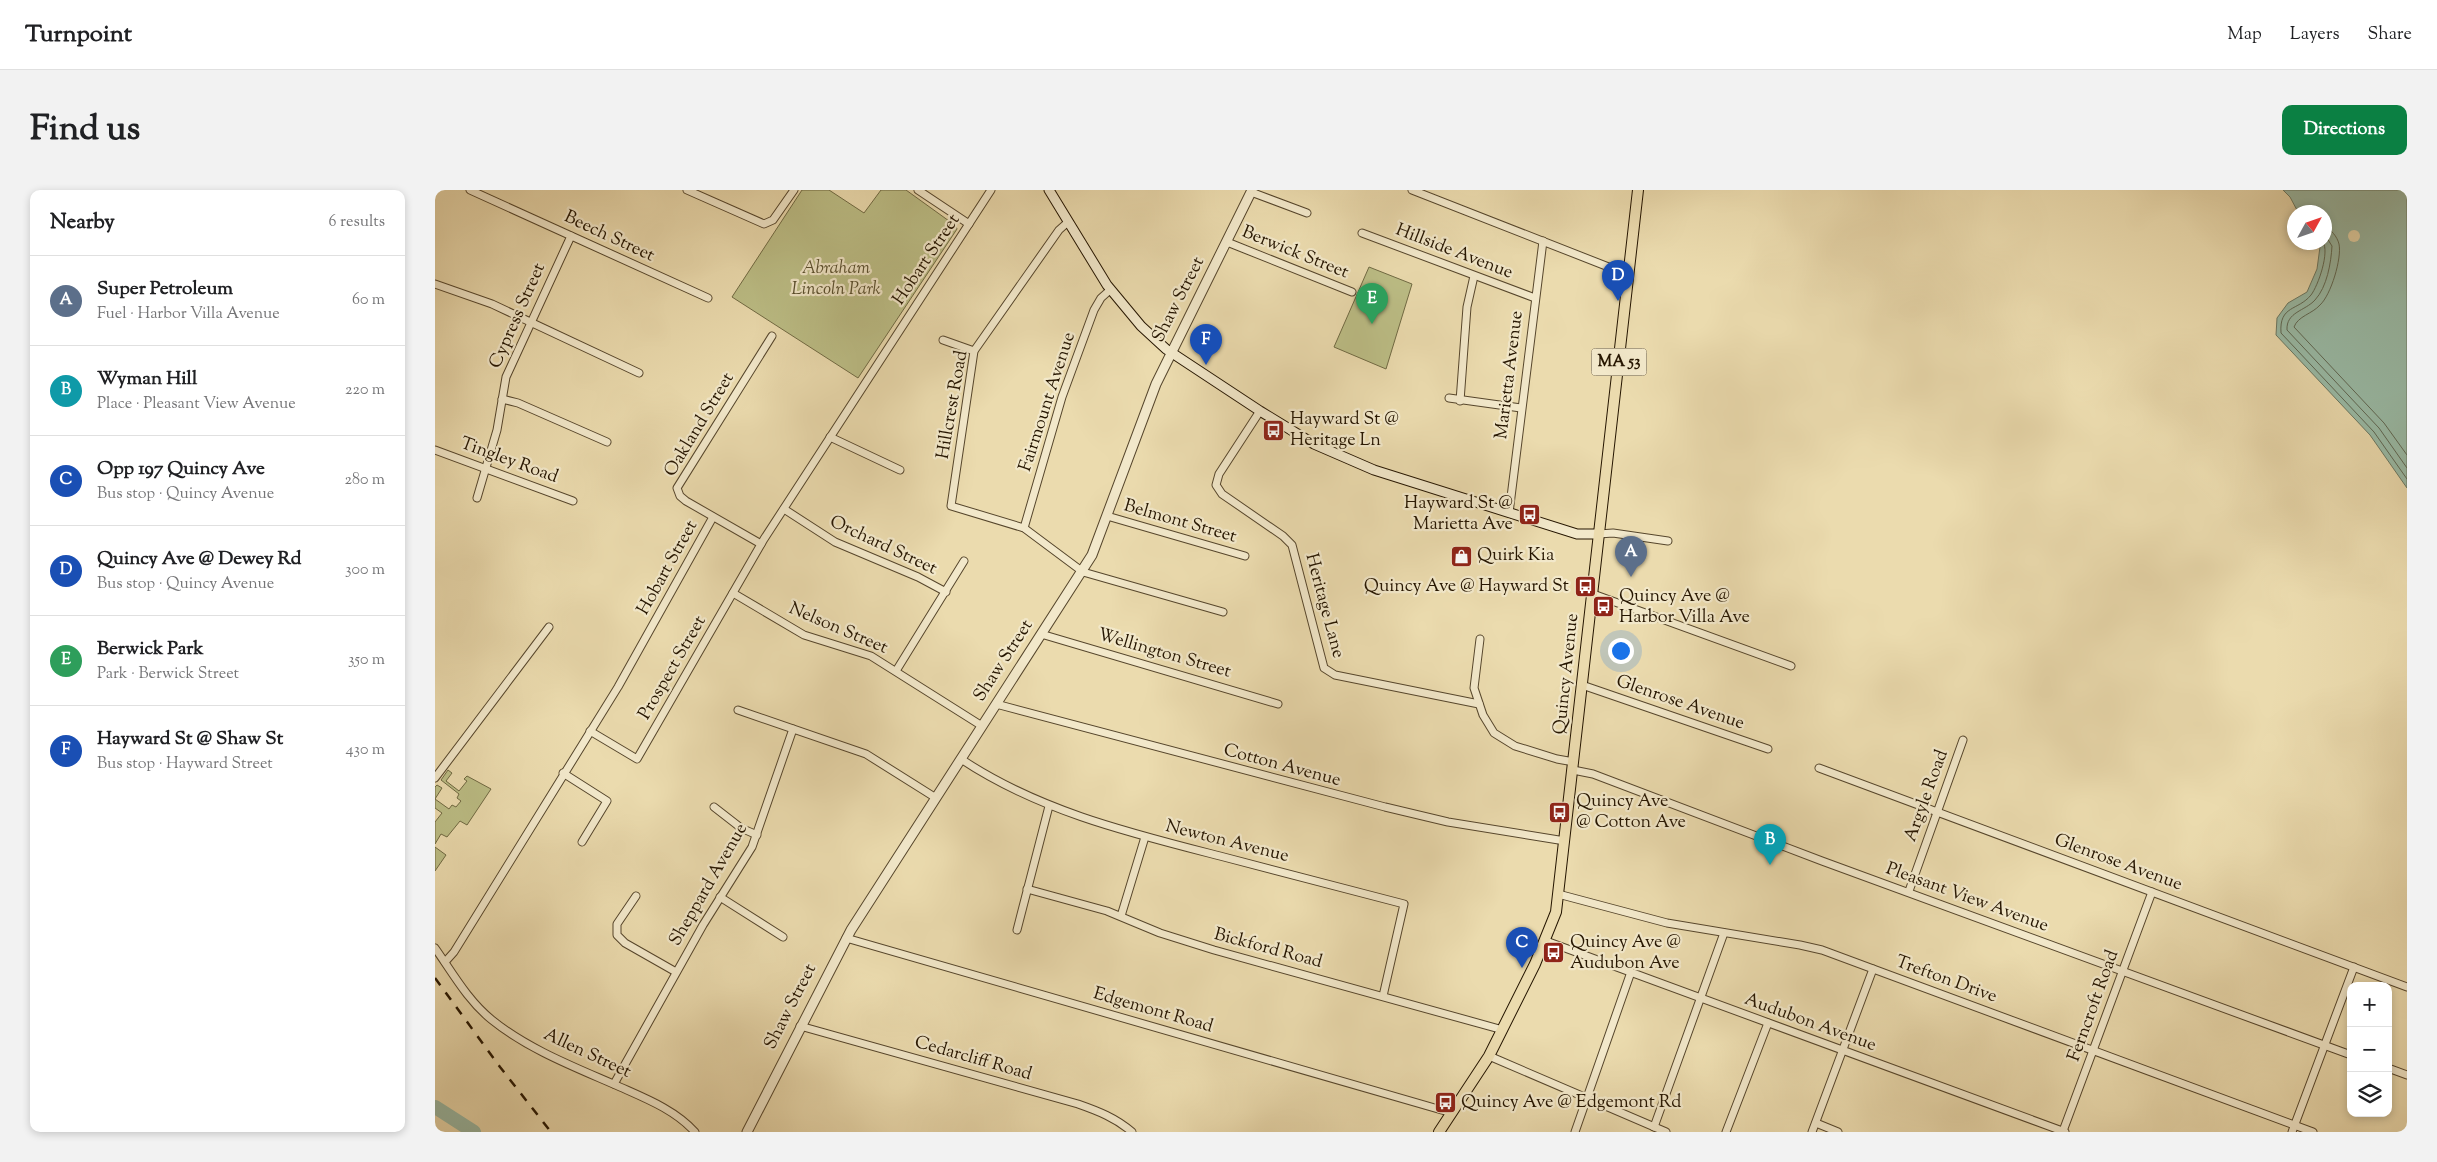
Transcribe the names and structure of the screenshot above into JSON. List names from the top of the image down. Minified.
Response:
{"streets":{"main road":["MA 53","Quincy Avenue"],"street":["Beech Street","Hillside Avenue","Berwick Street","Hobart Street","Shaw Street","Cypress Street","Marietta Avenue","Fairmount Avenue","Hillcrest Road","Oakland Street","Tingley Road","Belmont Street","Orchard Street","Heritage Lane","Nelson Street","Wellington Street","Prospect Street","Glenrose Avenue","Cotton Avenue","Argyle Road","Newton Avenue","Sheppard Avenue","Pleasant View Avenue","Bickford Road","Trefton Drive","Ferncroft Road","Edgemont Road","Audubon Avenue","Allen Street","Cedarcliff Road"]},"crossings":[["Beech Street","Cypress Street"],["Hillside Avenue","Marietta Avenue"],["Berwick Street","Shaw Street"],["Hobart Street","Oakland Street"],["Hobart Street","Orchard Street"],["Hobart Street","Prospect Street"],["Hobart Street","Allen Street"],["Shaw Street","Belmont Street"],["Shaw Street","Nelson Street"],["Shaw Street","Wellington Street"],["Shaw Street","Cotton Avenue"],["Shaw Street","Newton Avenue"],["Shaw Street","Edgemont Road"],["Shaw Street","Cedarcliff Road"],["Cypress Street","Tingley Road"],["Fairmount Avenue","Hillcrest Road"],["Heritage Lane","Pleasant View Avenue"],["Nelson Street","Prospect Street"],["Quincy Avenue","Glenrose Avenue"],["Quincy Avenue","Cotton Avenue"],["Quincy Avenue","Pleasant View Avenue"],["Quincy Avenue","Bickford Road"],["Quincy Avenue","Trefton Drive"],["Quincy Avenue","Edgemont Road"],["Quincy Avenue","Audubon Avenue"],["Glenrose Avenue","Argyle Road"],["Glenrose Avenue","Ferncroft Road"],["Argyle Road","Pleasant View Avenue"],["Newton Avenue","Bickford Road"],["Sheppard Avenue","Allen Street"],["Pleasant View Avenue","Ferncroft Road"],["Trefton Drive","Ferncroft Road"],["Ferncroft Road","Audubon Avenue"]],"parks":["Abraham Lincoln Park"],"places":{"bus stop":["Hayward St @ Heritage Ln","Hayward St @ Marietta Ave","Quincy Ave @ Hayward St","Quincy Ave @ Harbor Villa Ave","Quincy Ave @ Cotton Ave","Quincy Ave @ Audubon Ave","Quincy Ave @ Edgemont Rd"],"shop":["Quirk Kia"]},"north":"top right","page":{"header":"Turnpoint","nav":["Map","Layers","Share"],"title":"Find us","buttons":"Directions","heading":["Nearby","6 results"],"list":[{"mark":"A","name":"Super Petroleum","note":"Fuel · Harbor Villa Avenue","value":"60 m"},{"mark":"B","name":"Wyman Hill","note":"Place · Pleasant View Avenue","value":"220 m"},{"mark":"C","name":"Opp 197 Quincy Ave","note":"Bus stop · Quincy Avenue","value":"280 m"},{"mark":"D","name":"Quincy Ave @ Dewey Rd","note":"Bus stop · Quincy Avenue","value":"300 m"},{"mark":"E","name":"Berwick Park","note":"Park · Berwick Street","value":"350 m"},{"mark":"F","name":"Hayward St @ Shaw St","note":"Bus stop · Hayward Street","value":"430 m"}],"pins":["D","E","F","A","B","C"],"map_buttons":["+","−"]}}
